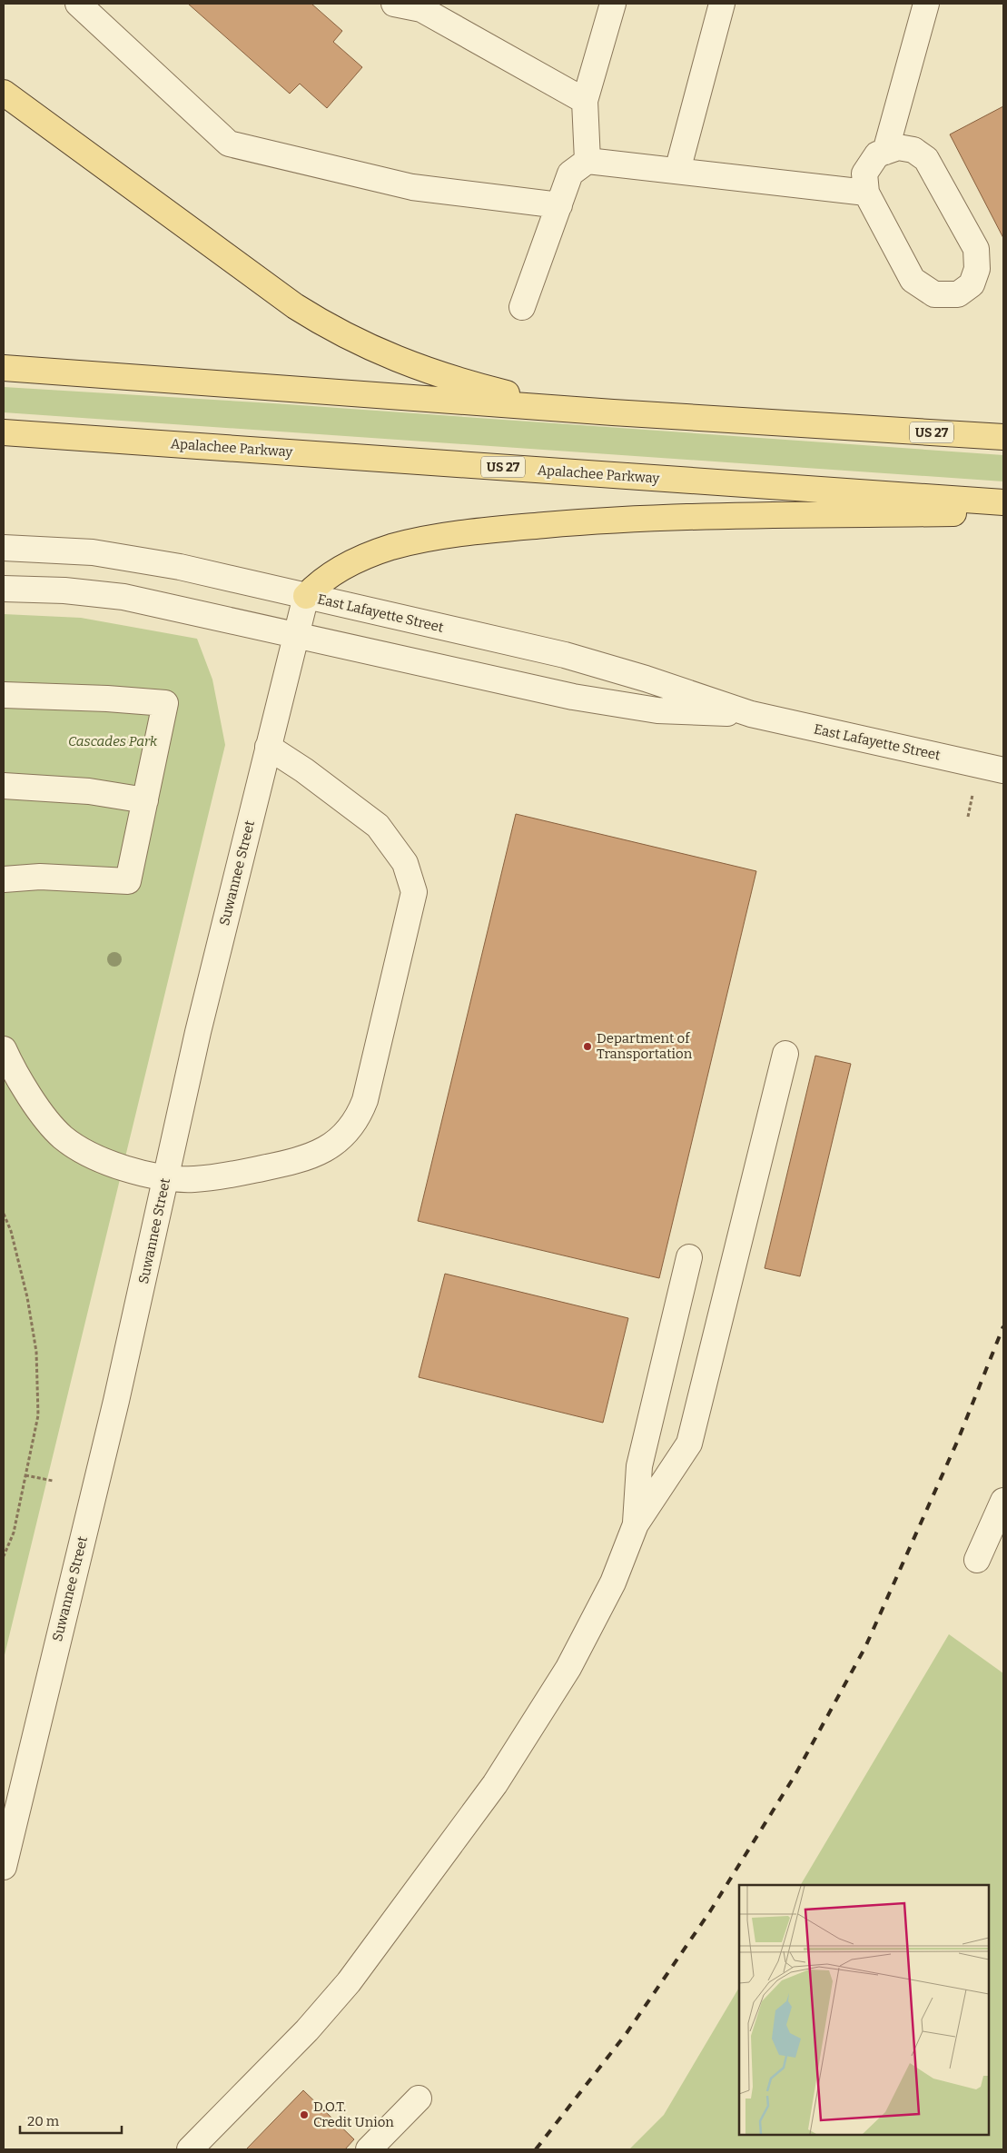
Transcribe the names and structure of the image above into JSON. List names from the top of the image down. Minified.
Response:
{"streets":{"main road":["US 27","Apalachee Parkway"],"street":["East Lafayette Street","Suwannee Street"]},"crossings":[["East Lafayette Street","Suwannee Street"]],"parks":["Cascades Park"],"places":["Department of Transportation","D.O.T. Credit Union"],"scale_bar":"20 m"}
